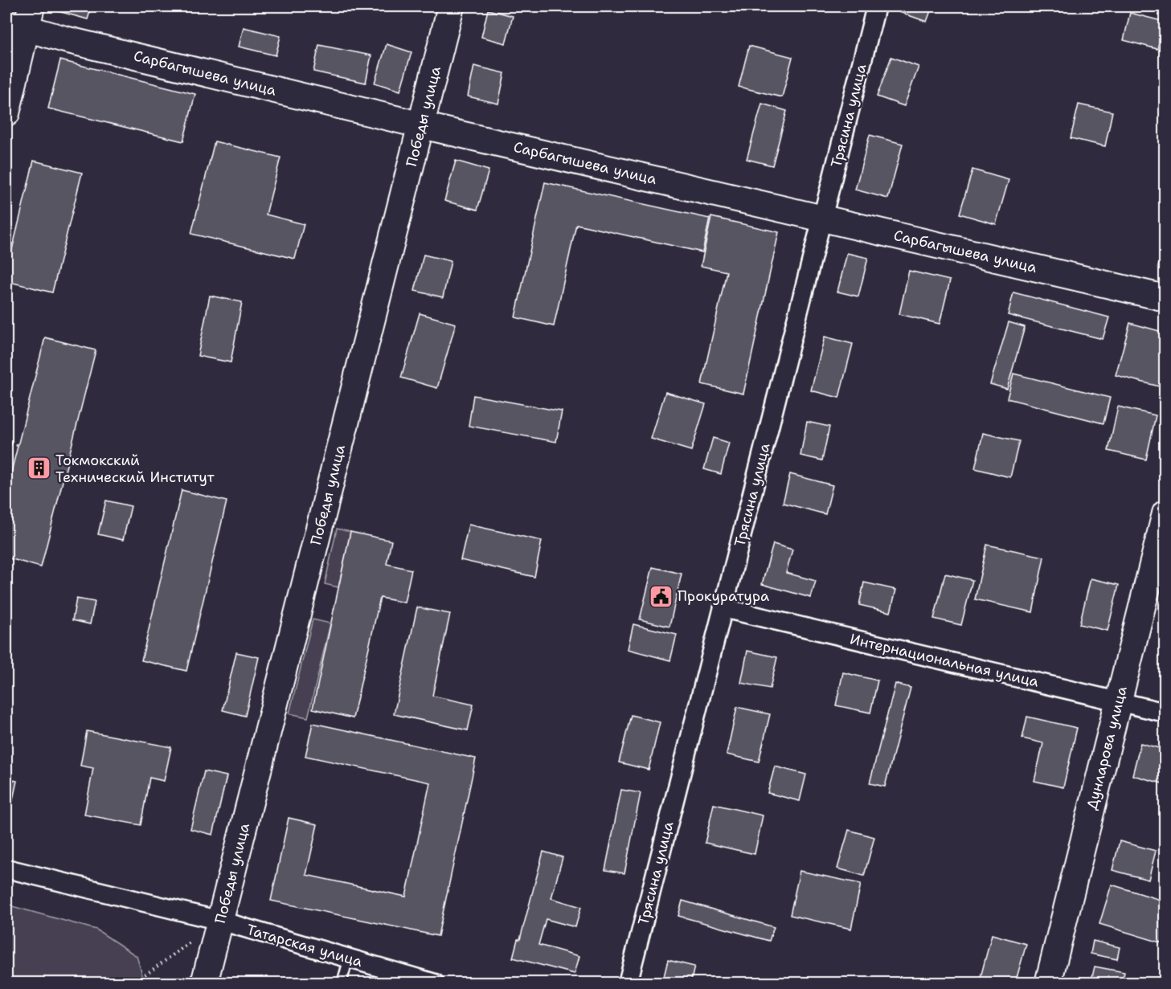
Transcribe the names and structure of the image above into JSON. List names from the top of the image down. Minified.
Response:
{"streets":{"main road":["Сарбагышева улица","Победы улица","Дунларова улица"],"street":["Трясина улица","Интернациональная улица","Татарская улица"]},"crossings":[["Сарбагышева улица","Трясина улица"],["Сарбагышева улица","Победы улица"],["Трясина улица","Интернациональная улица"],["Победы улица","Татарская улица"],["Интернациональная улица","Дунларова улица"]],"places":{"building":["Токмокский Технический Институт"],"public building":["Прокуратура"]}}
